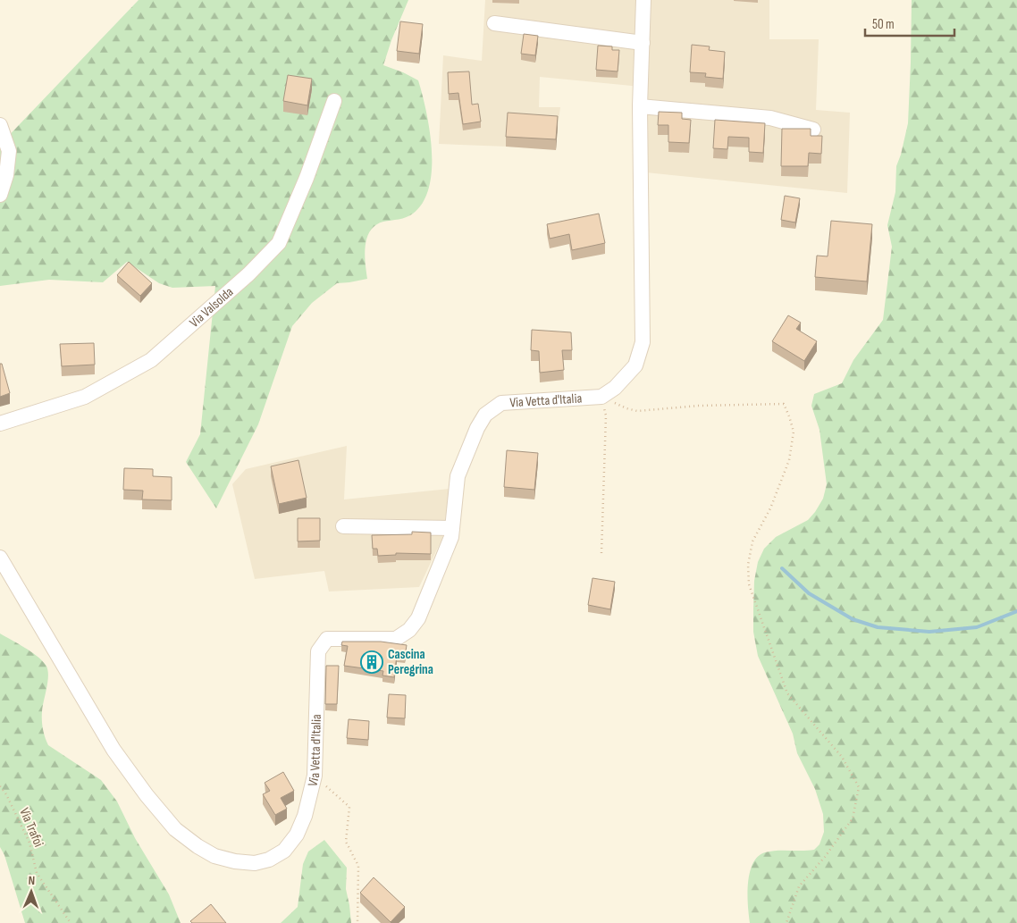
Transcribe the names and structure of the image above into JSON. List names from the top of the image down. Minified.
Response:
{"streets":{"street":["Via Valsolda","Via Vetta d'Italia"],"path":["Via Trafoi"]},"places":{"building":["Cascina Peregrina"]},"scale_bar":"50 m","north":"top"}
